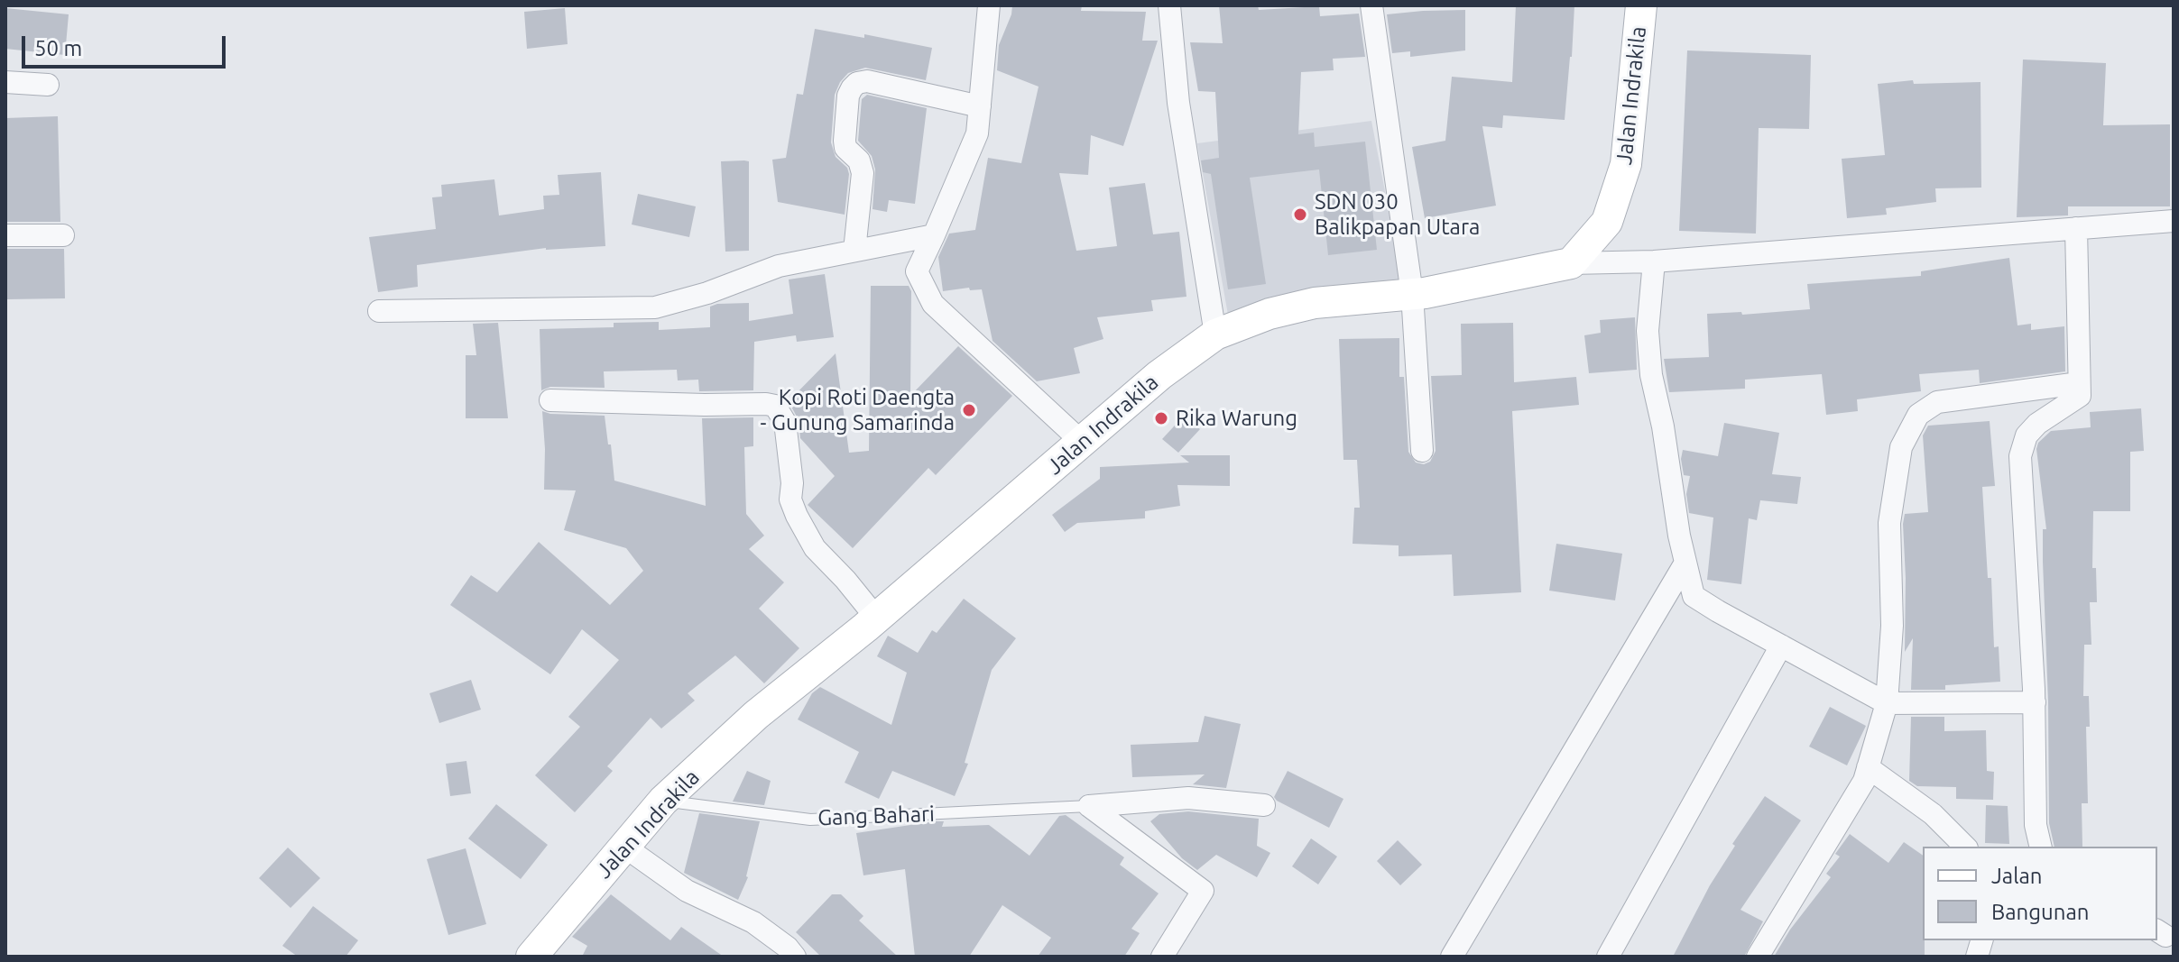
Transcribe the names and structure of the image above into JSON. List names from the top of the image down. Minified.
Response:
{"streets":{"street":["Jalan Indrakila"],"lane":["Gang Bahari"]},"crossings":[["Jalan Indrakila","Gang Bahari"]],"places":["SDN 030 Balikpapan Utara","Kopi Roti Daengta - Gunung Samarinda","Rika Warung"],"legend":["Jalan","Bangunan"],"scale_bar":"50 m"}
